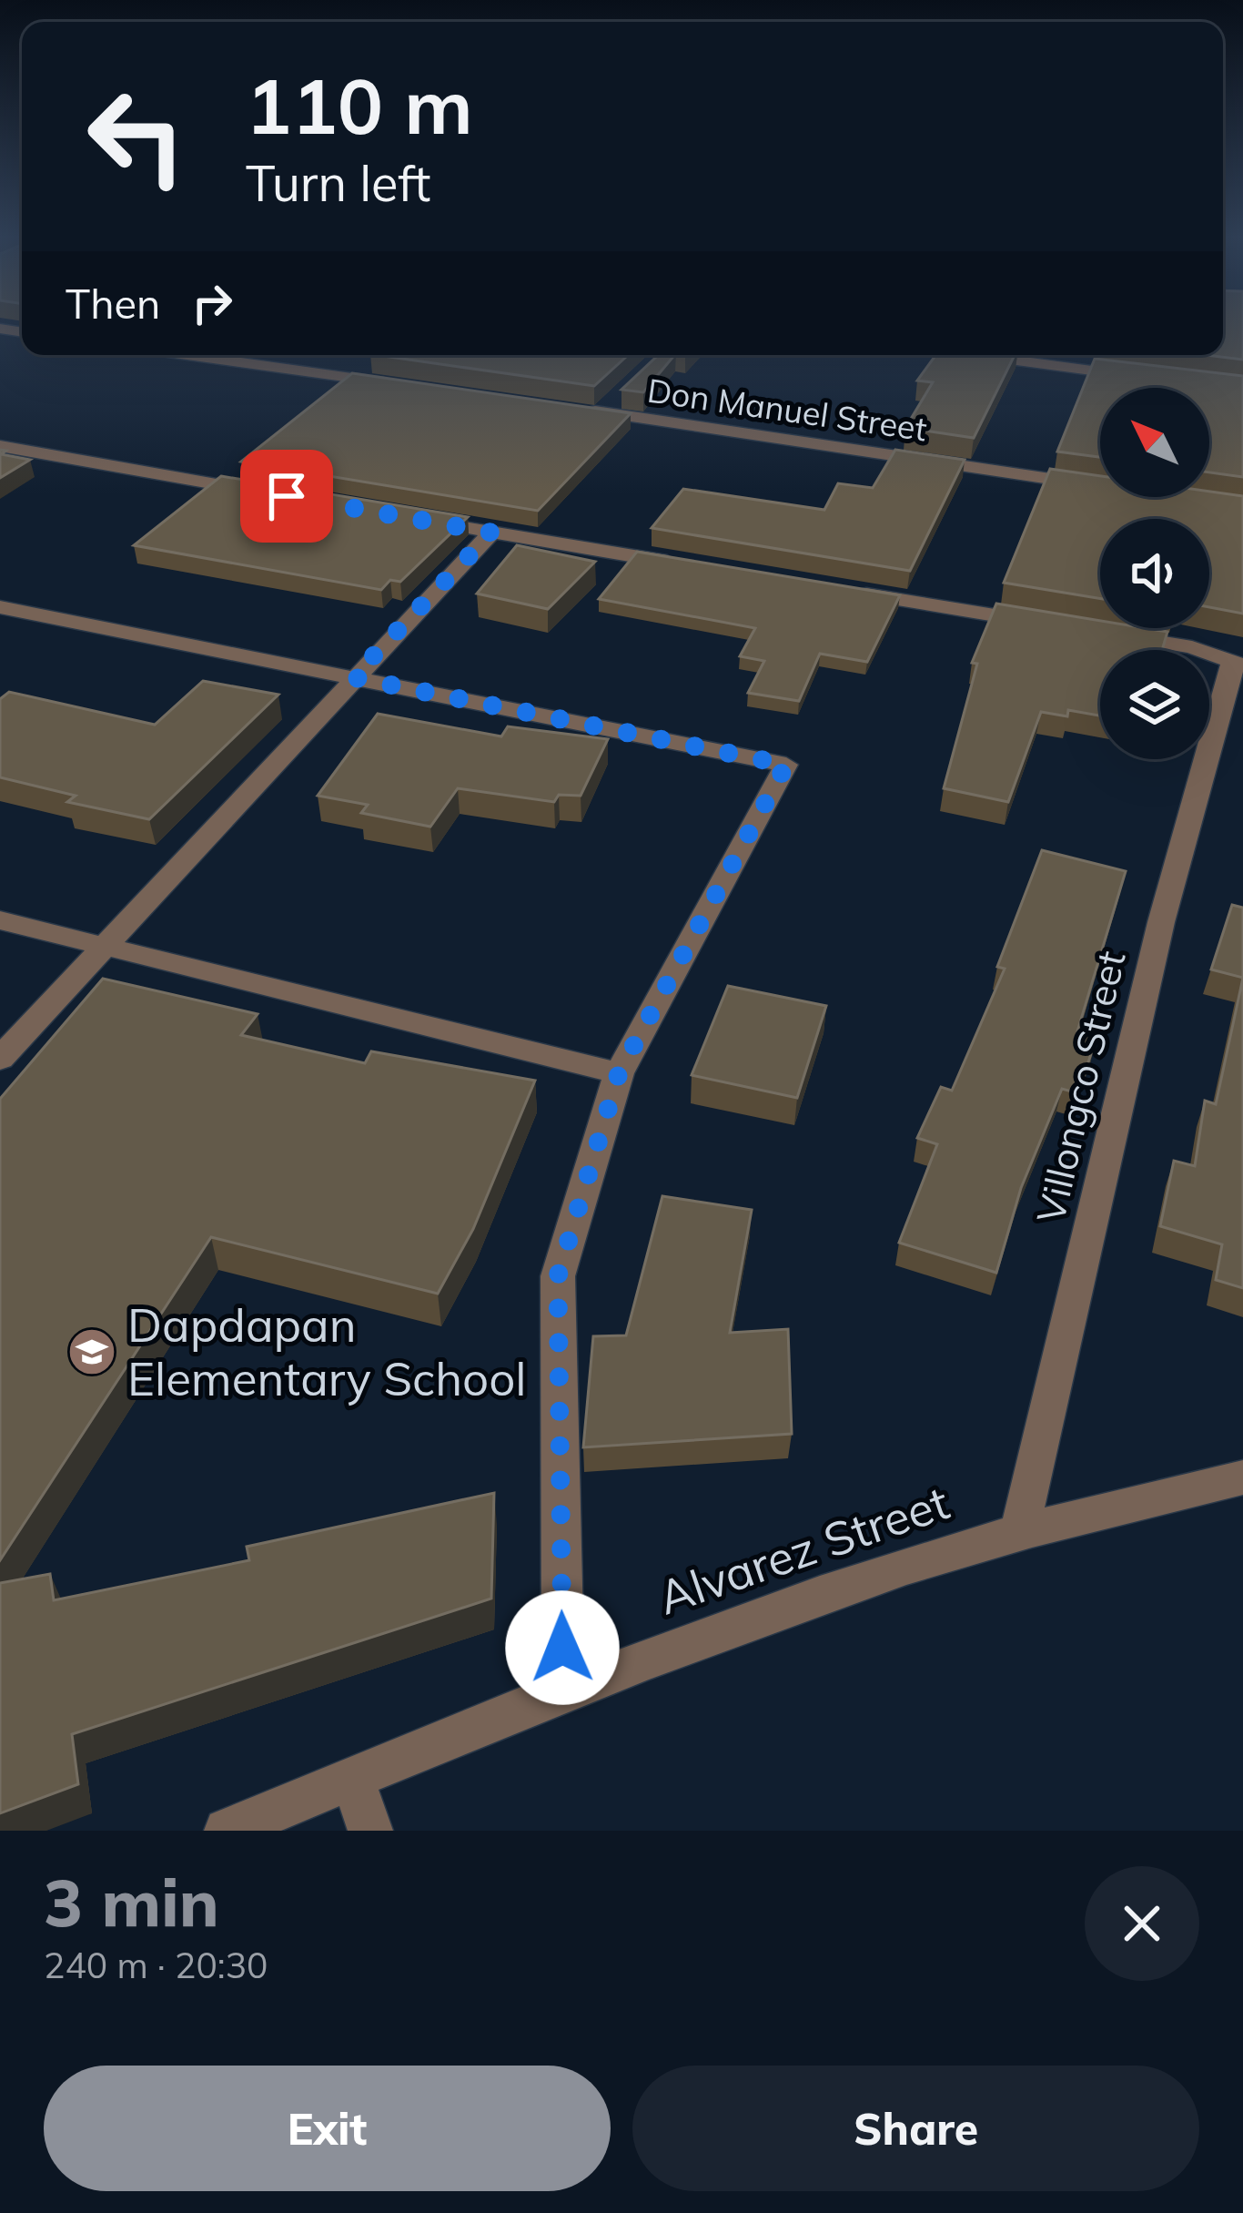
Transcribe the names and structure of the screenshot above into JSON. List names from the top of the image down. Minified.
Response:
{"streets":{"street":["Don Manuel Street","Villongco Street","Alvarez Street"]},"crossings":[["Villongco Street","Alvarez Street"]],"places":{"school or university":["Dapdapan Elementary School"]},"north":"top left","page":{"turn":["110 m","Turn left"],"then":"Then","heading":["3 min","240 m · 20:30"],"buttons":["Exit","Share"]}}
